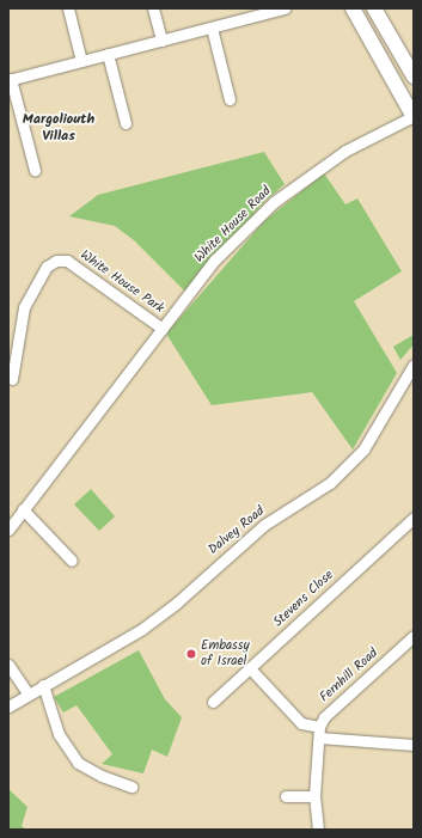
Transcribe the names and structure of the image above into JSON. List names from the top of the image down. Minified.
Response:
{"streets":{"street":["White House Road","White House Park","Dalvey Road","Stevens Close","Fernhill Road"]},"crossings":[["White House Road","White House Park"]],"districts":["Margoliouth Villas"],"places":["Embassy of Israel"]}
